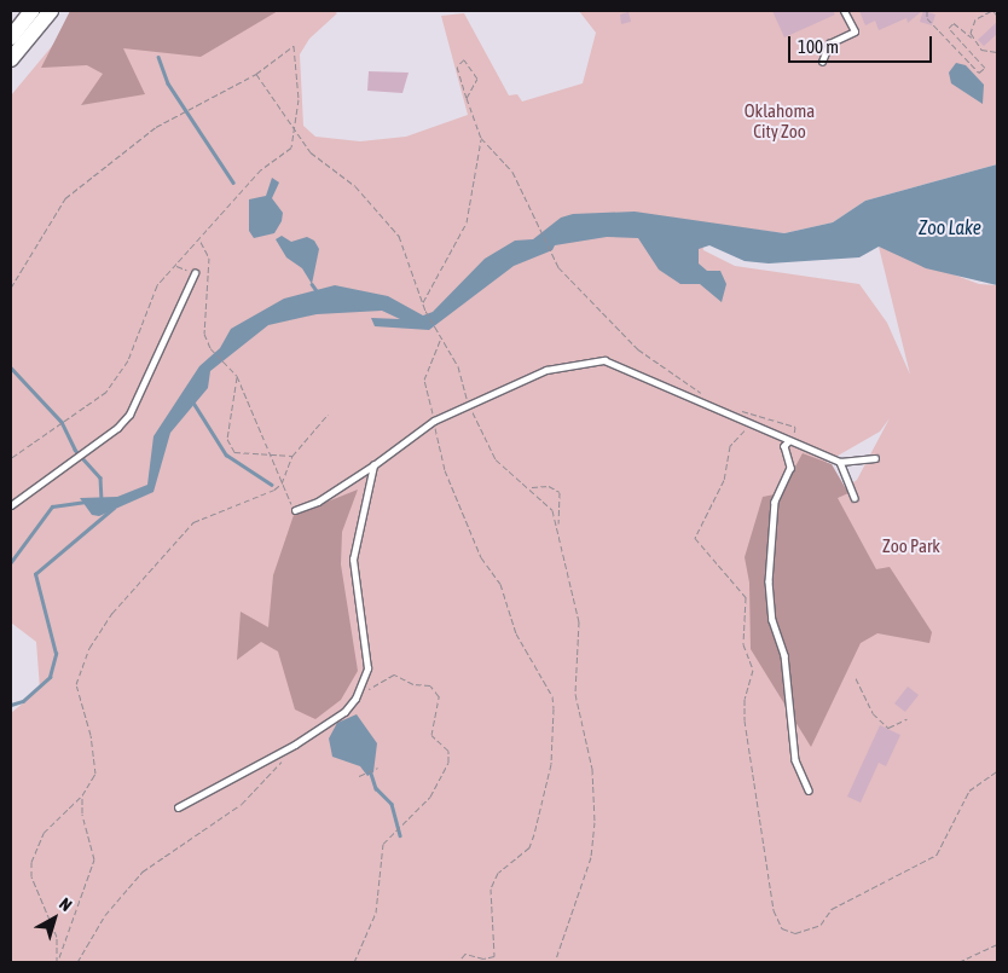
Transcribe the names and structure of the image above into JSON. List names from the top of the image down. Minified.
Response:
{"water":["Zoo Lake"],"parks":["Oklahoma City Zoo","Zoo Park"],"scale_bar":"100 m","north":"top right"}
